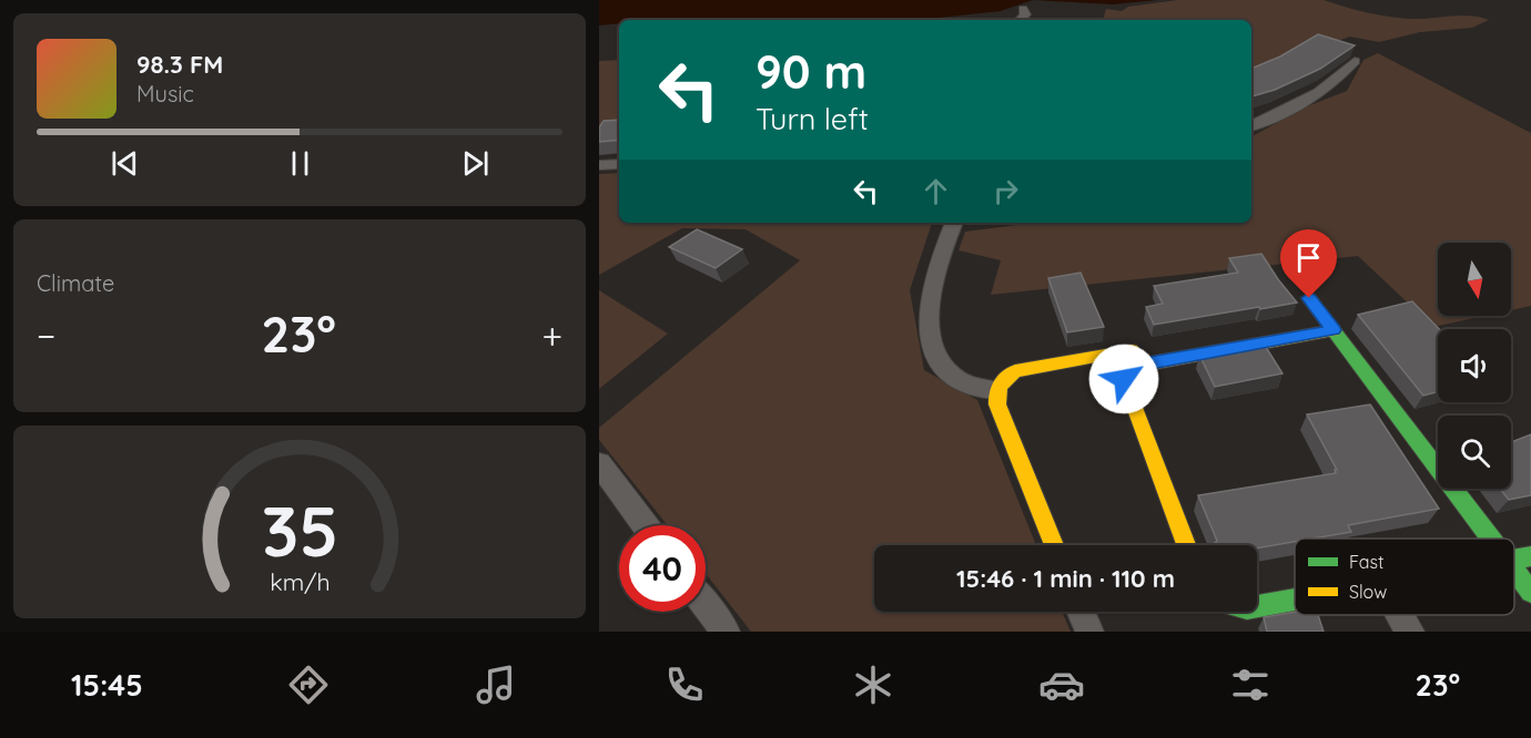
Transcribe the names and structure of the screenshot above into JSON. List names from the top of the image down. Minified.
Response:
{"legend":["Fast","Slow"],"north":"bottom","page":{"turn":["90 m","Turn left"],"song":["98.3 FM","Music"],"tile":"Climate","heat":["−","23°","+"],"limit":"40","trip":"15:46 · 1 min · 110 m","tabs":["15:45","23°"],"gauge":["35","km/h"]}}
